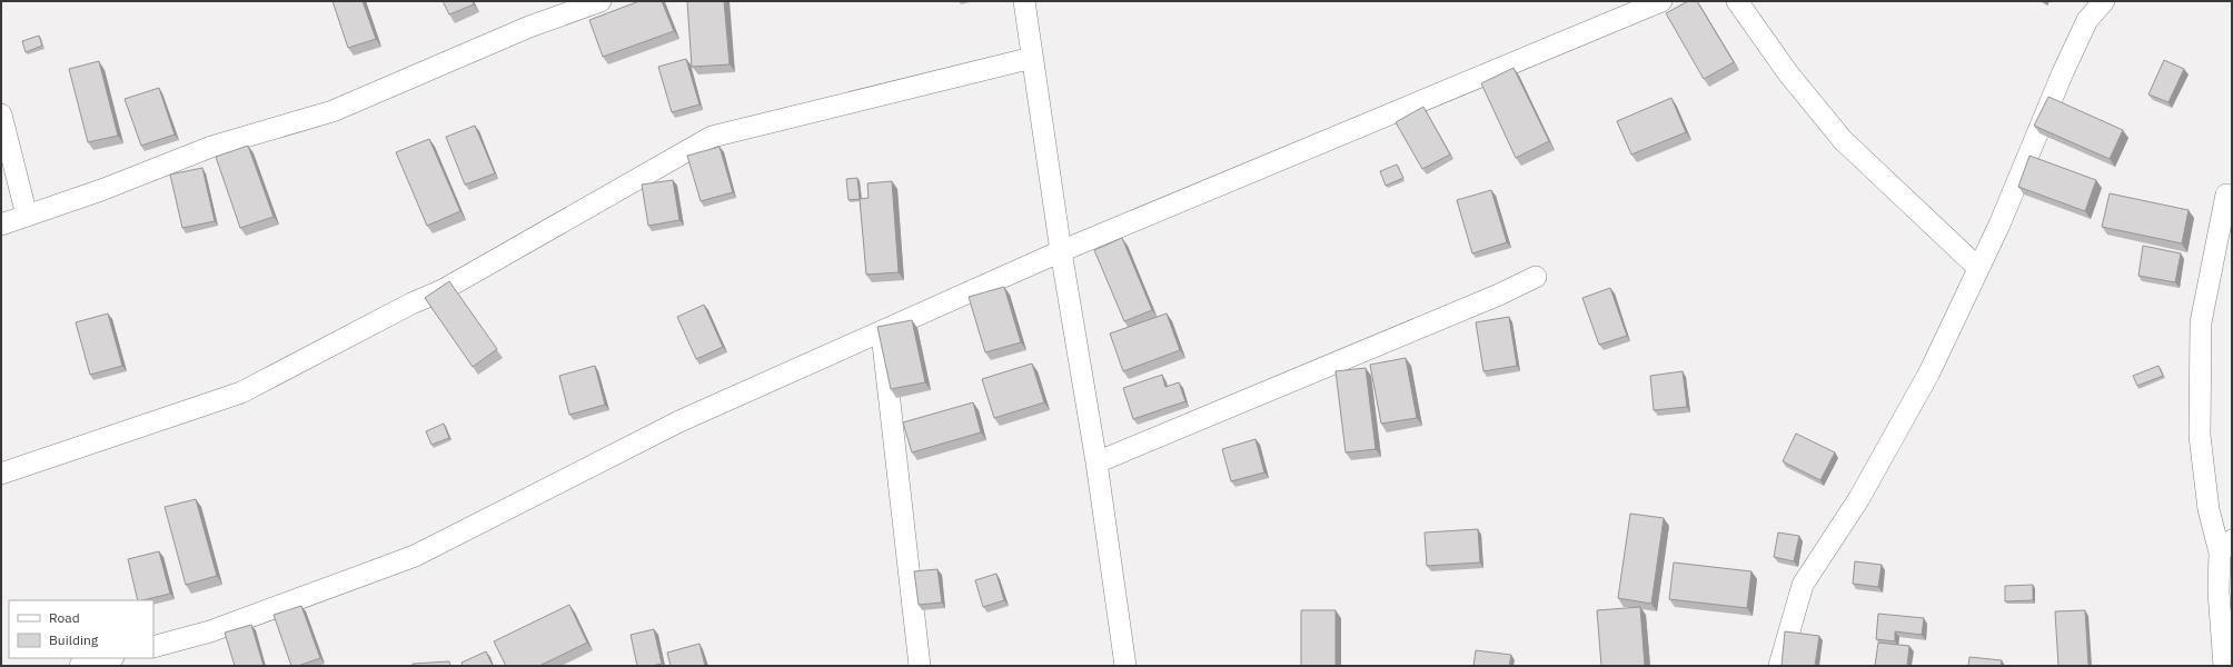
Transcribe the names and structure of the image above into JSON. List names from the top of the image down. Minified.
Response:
{"legend":["Road","Building"]}
